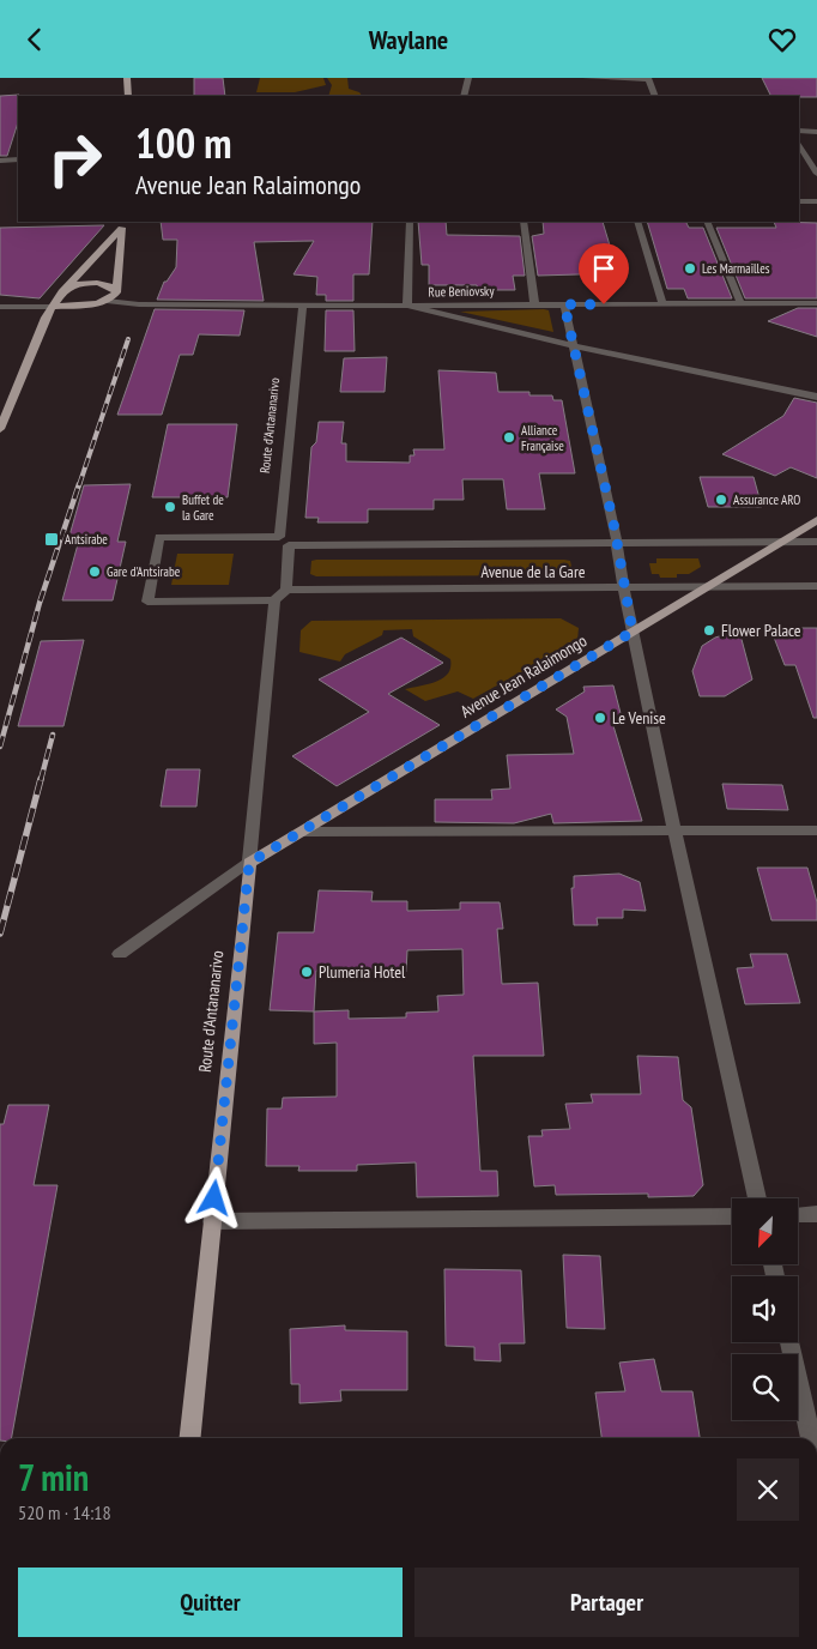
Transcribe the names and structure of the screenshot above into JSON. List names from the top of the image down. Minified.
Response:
{"streets":{"main road":["Route d'Antananarivo","Avenue Jean Ralaimongo"],"street":["Rue Beniovsky","Avenue de la Gare"]},"crossings":[["Rue Beniovsky","Route d'Antananarivo"],["Route d'Antananarivo","Avenue Jean Ralaimongo"],["Avenue de la Gare","Avenue Jean Ralaimongo"]],"places":{"other":["Les Marmailles","Alliance Française","Assurance ARO","Buffet de la Gare","Gare d'Antsirabe","Flower Palace","Le Venise","Plumeria Hotel"],"transit":["Antsirabe"]},"north":"bottom left","page":{"header":"Waylane","turn":["100 m","Avenue Jean Ralaimongo"],"heading":["7 min","520 m · 14:18"],"buttons":["Quitter","Partager"]}}
